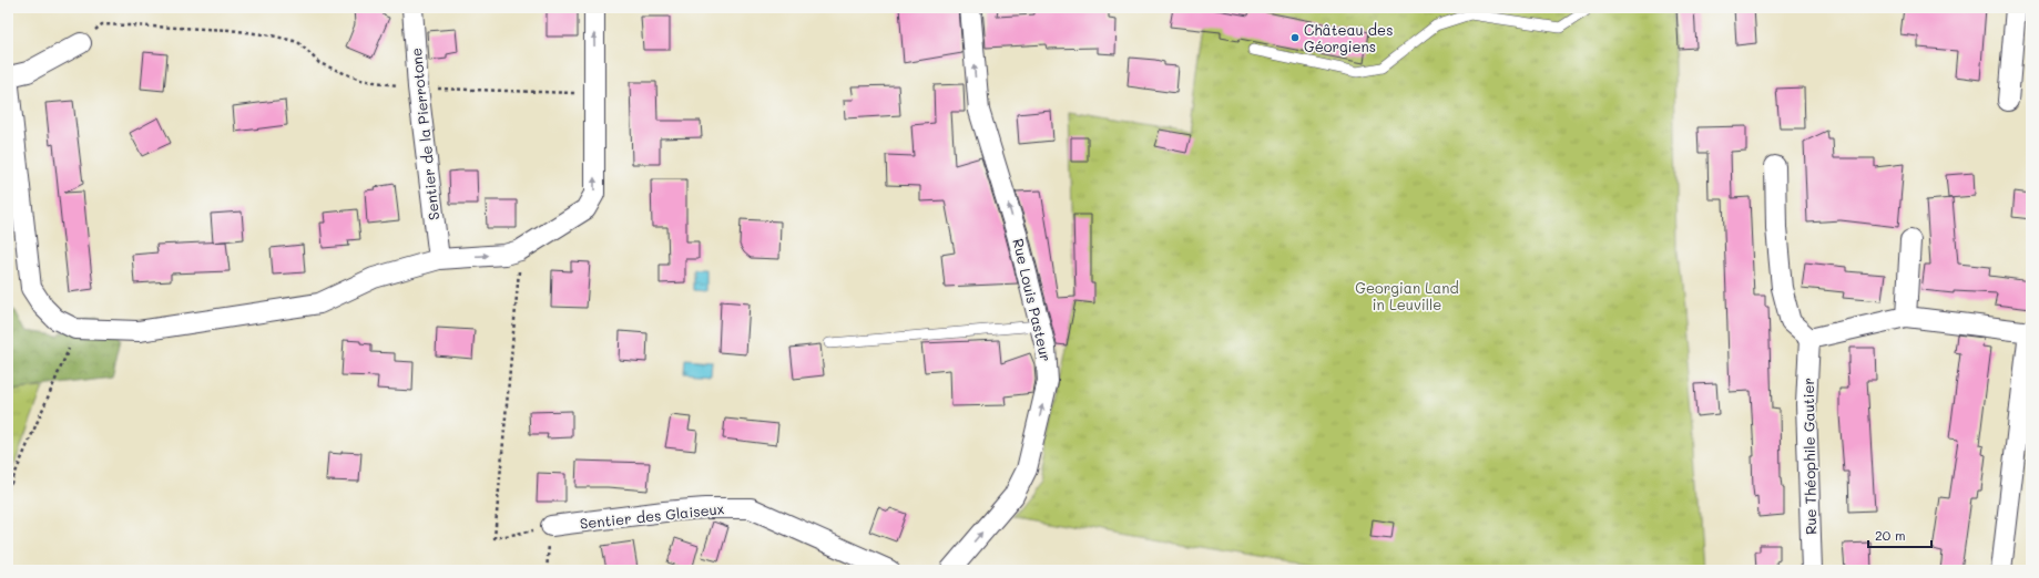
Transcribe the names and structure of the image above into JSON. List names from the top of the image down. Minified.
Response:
{"streets":{"street":["Sentier de la Pierrotone","Rue Louis Pasteur","Rue Théophile Gautier","Sentier des Glaiseux"]},"one_way":["Rue Louis Pasteur"],"parks":["Georgian Land in Leuville"],"places":["Château des Géorgiens"],"scale_bar":"20 m"}
